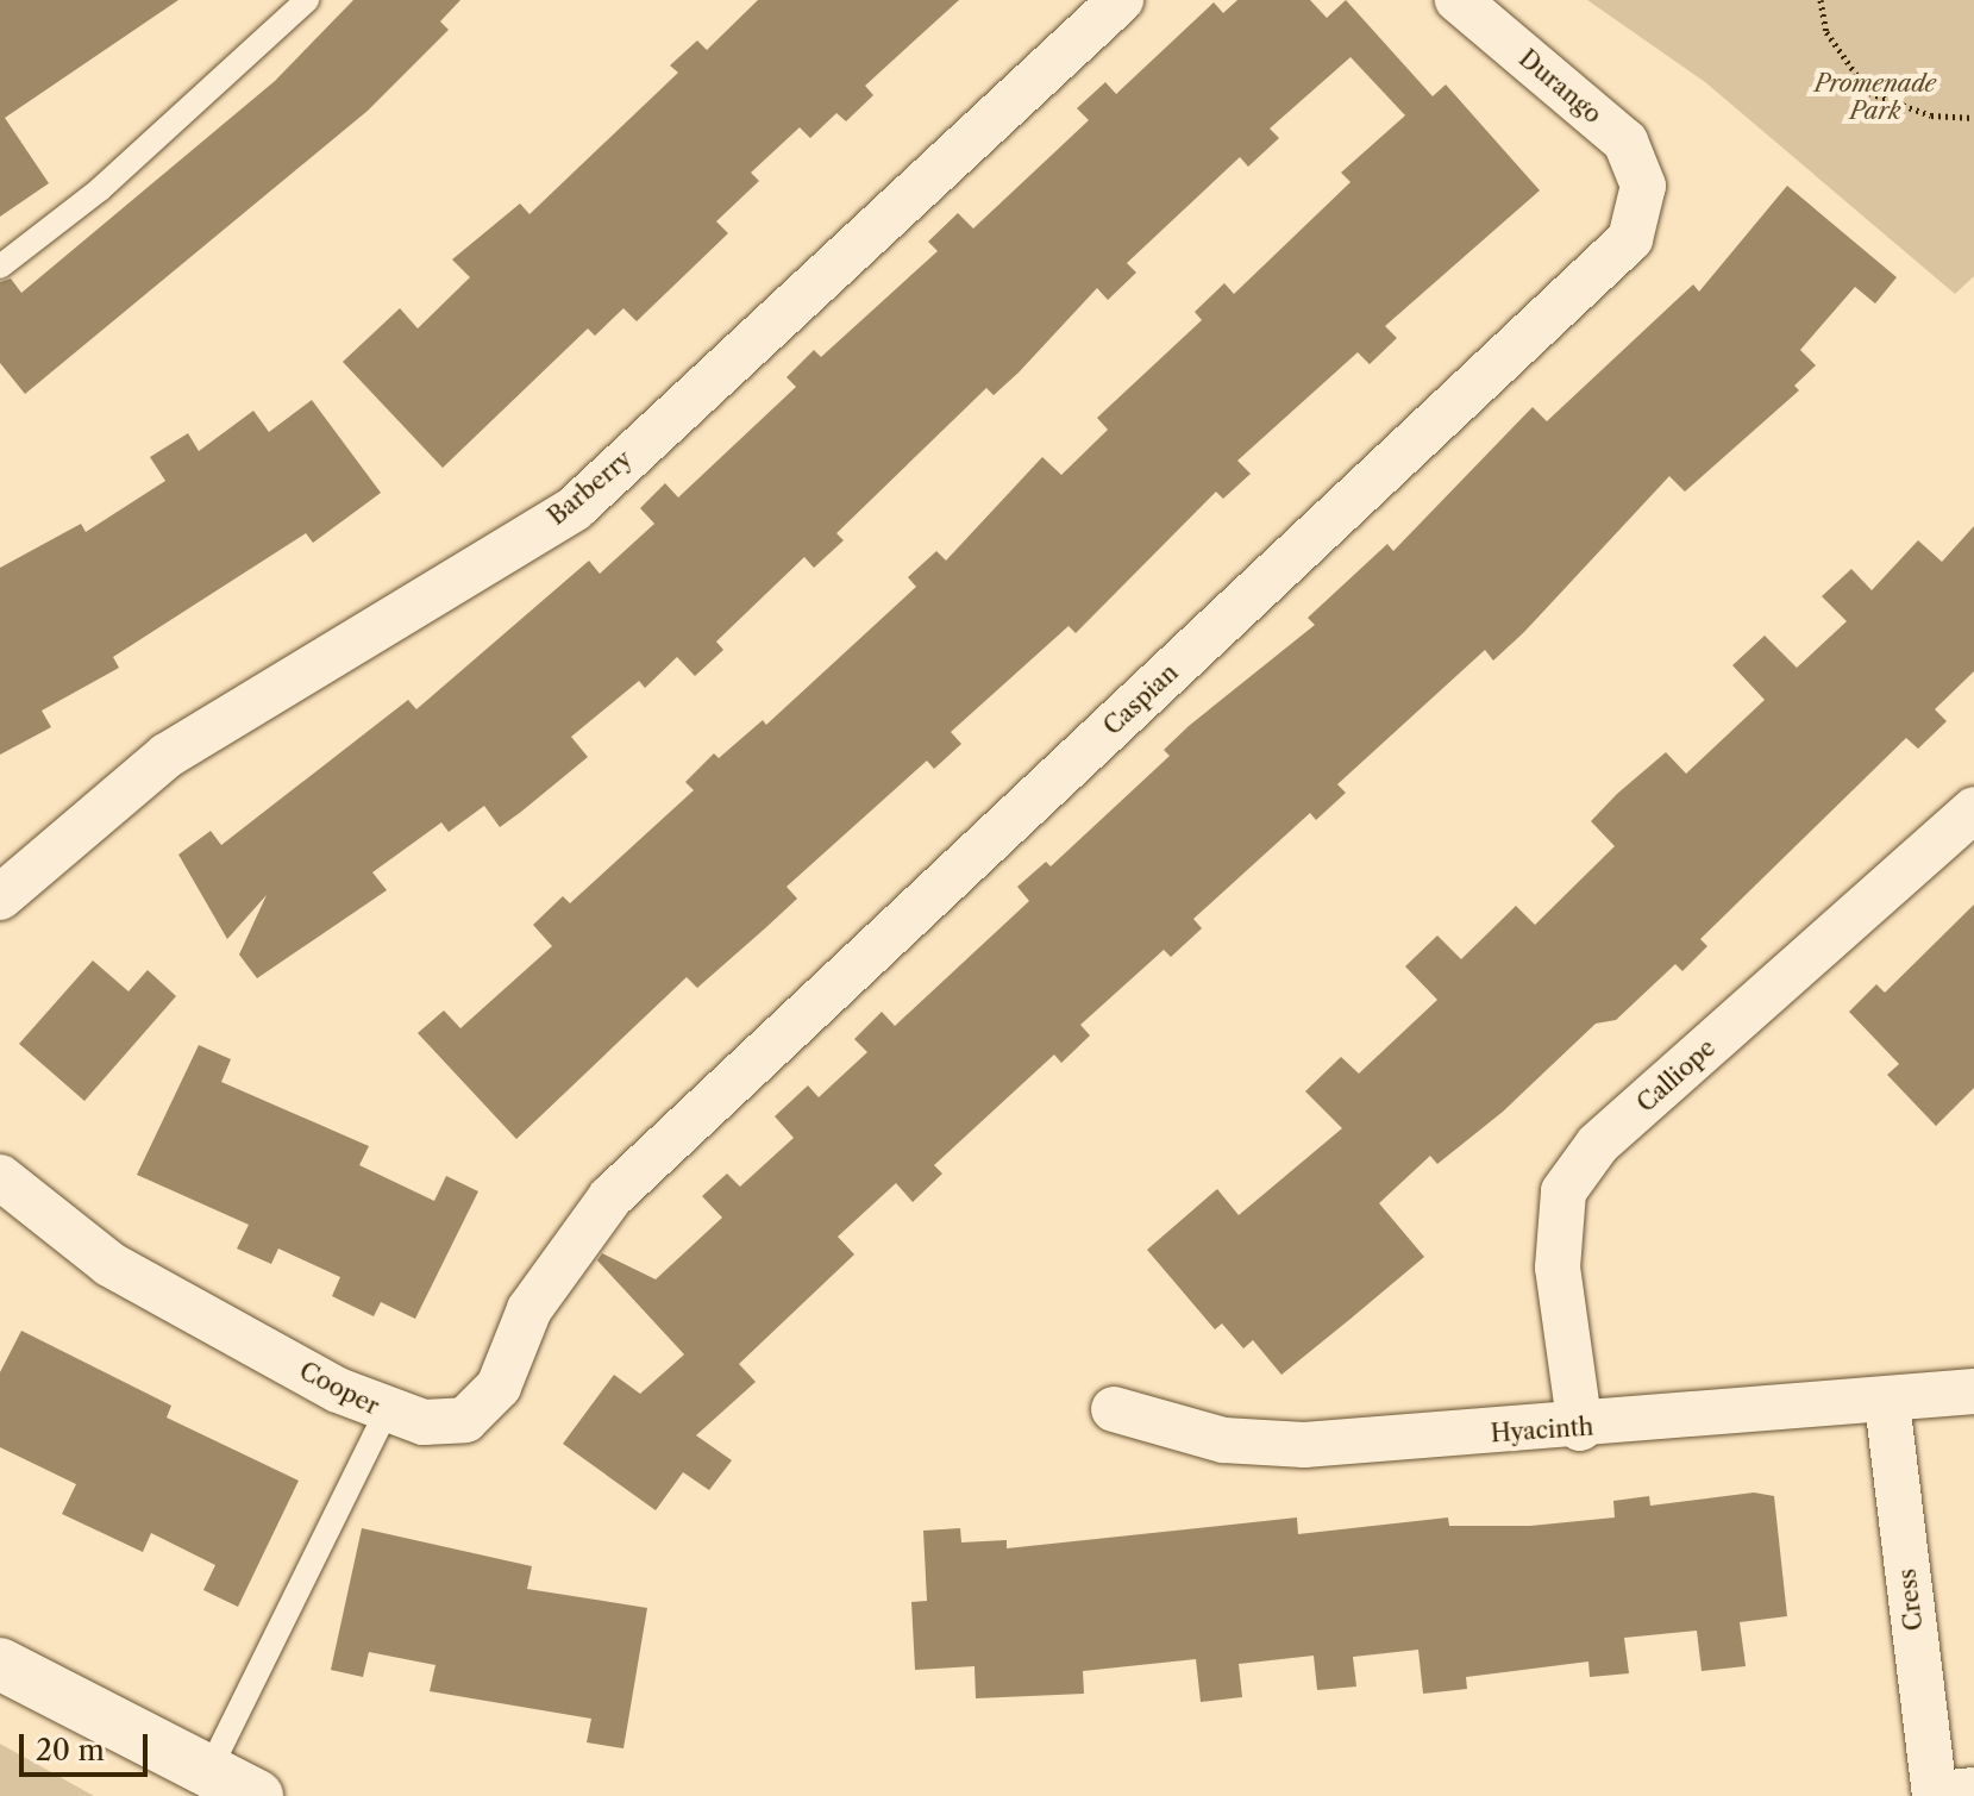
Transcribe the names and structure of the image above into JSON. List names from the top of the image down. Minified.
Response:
{"streets":{"street":["Durango","Barberry","Caspian","Calliope","Cooper","Hyacinth","Cress"]},"crossings":[["Durango","Caspian"],["Caspian","Cooper"],["Calliope","Hyacinth"],["Hyacinth","Cress"]],"parks":["Promenade Park"],"scale_bar":"20 m"}
